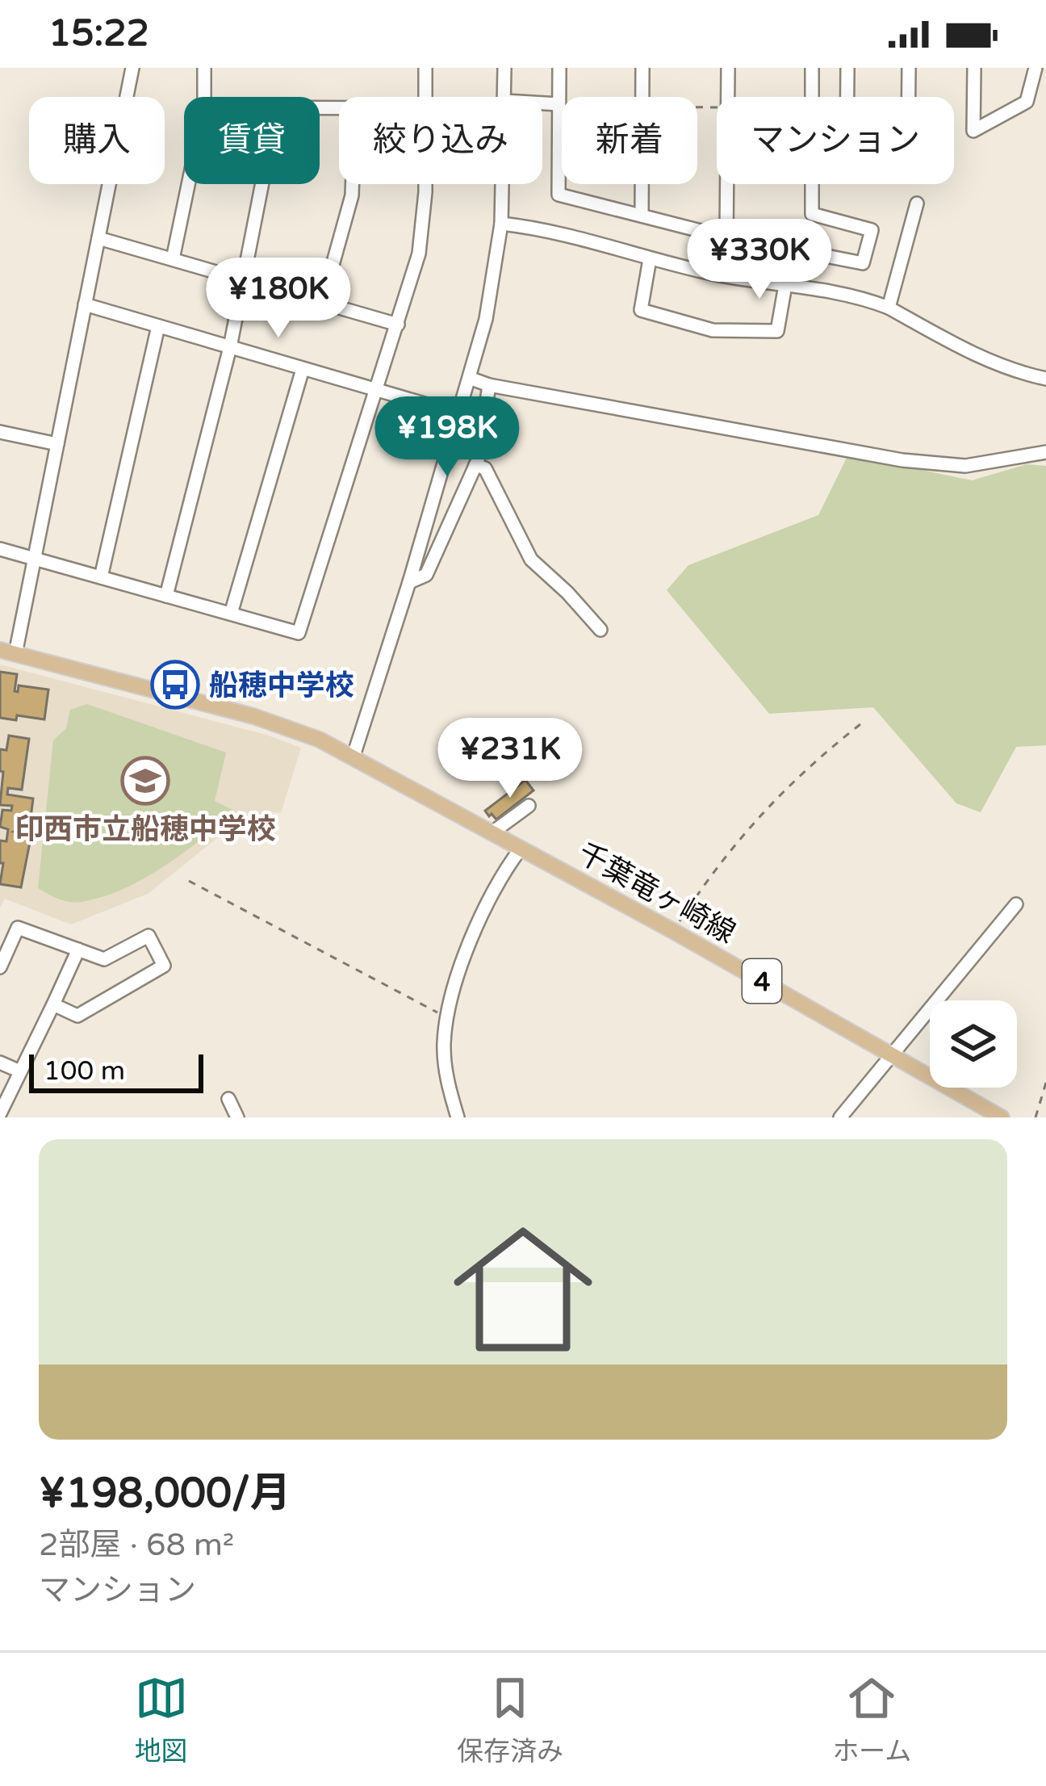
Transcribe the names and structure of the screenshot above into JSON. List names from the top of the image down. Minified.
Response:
{"streets":{"main road":["千葉竜ヶ崎線","4"]},"places":{"bus stop":["船穂中学校"],"school or university":["印西市立船穂中学校"]},"scale_bar":"100 m","page":{"status":"15:22","chip":["購入","賃貸","絞り込み","新着","マンション"],"price":["¥330K","¥180K","¥198K","¥231K"],"scale":"100 m","list":[{"name":"¥198,000/月","note":"2部屋 · 68 m² · マンション"}],"tabs":["地図","保存済み","ホーム"]}}
